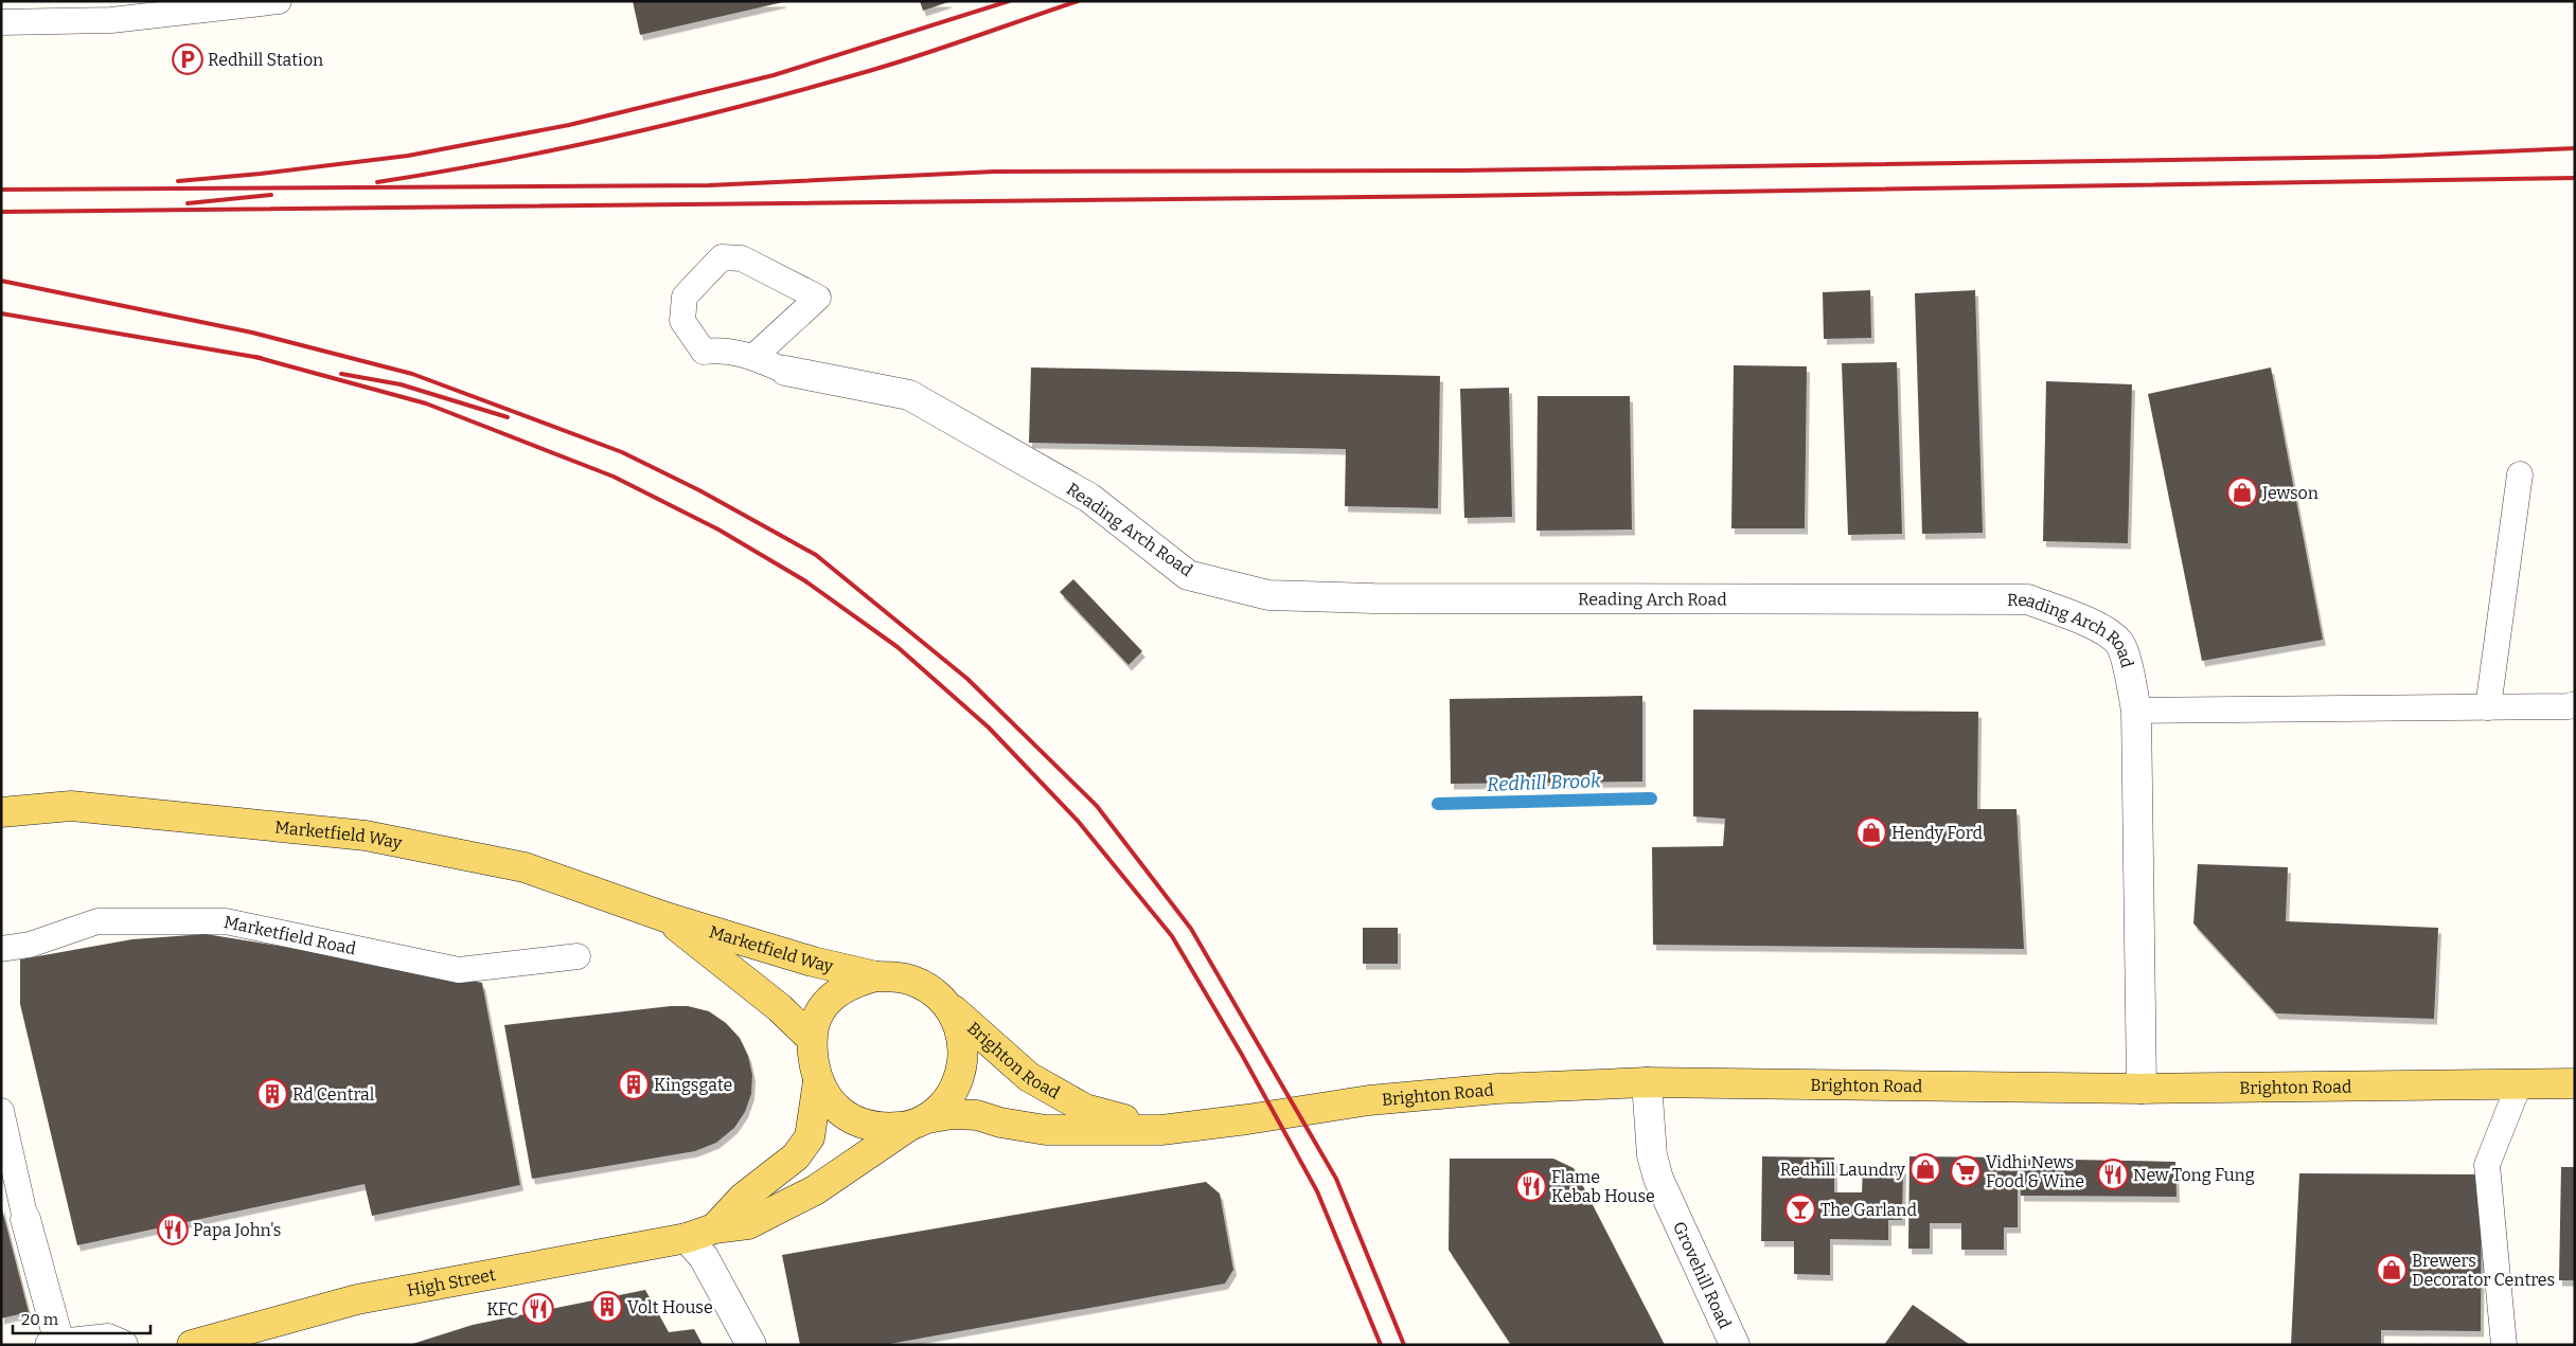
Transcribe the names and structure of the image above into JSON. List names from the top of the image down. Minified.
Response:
{"streets":{"main road":["Marketfield Way","Brighton Road","High Street"],"street":["Reading Arch Road","Grovehill Road"],"lane":["Marketfield Road"]},"crossings":[["Reading Arch Road","Brighton Road"],["Brighton Road","Grovehill Road"],["Brighton Road","High Street"]],"water":["Redhill Brook"],"places":{"parking":["Redhill Station"],"shop":["Jewson","Hendy Ford","Redhill Laundry","Brewers Decorator Centres"],"building":["Kingsgate","Rd Central","Volt House"],"supermarket":["Vidhi News Food & Wine"],"restaurant":["New Tong Fung","Flame Kebab House","Papa John's","KFC"],"bar":["The Garland"]},"scale_bar":"20 m"}
